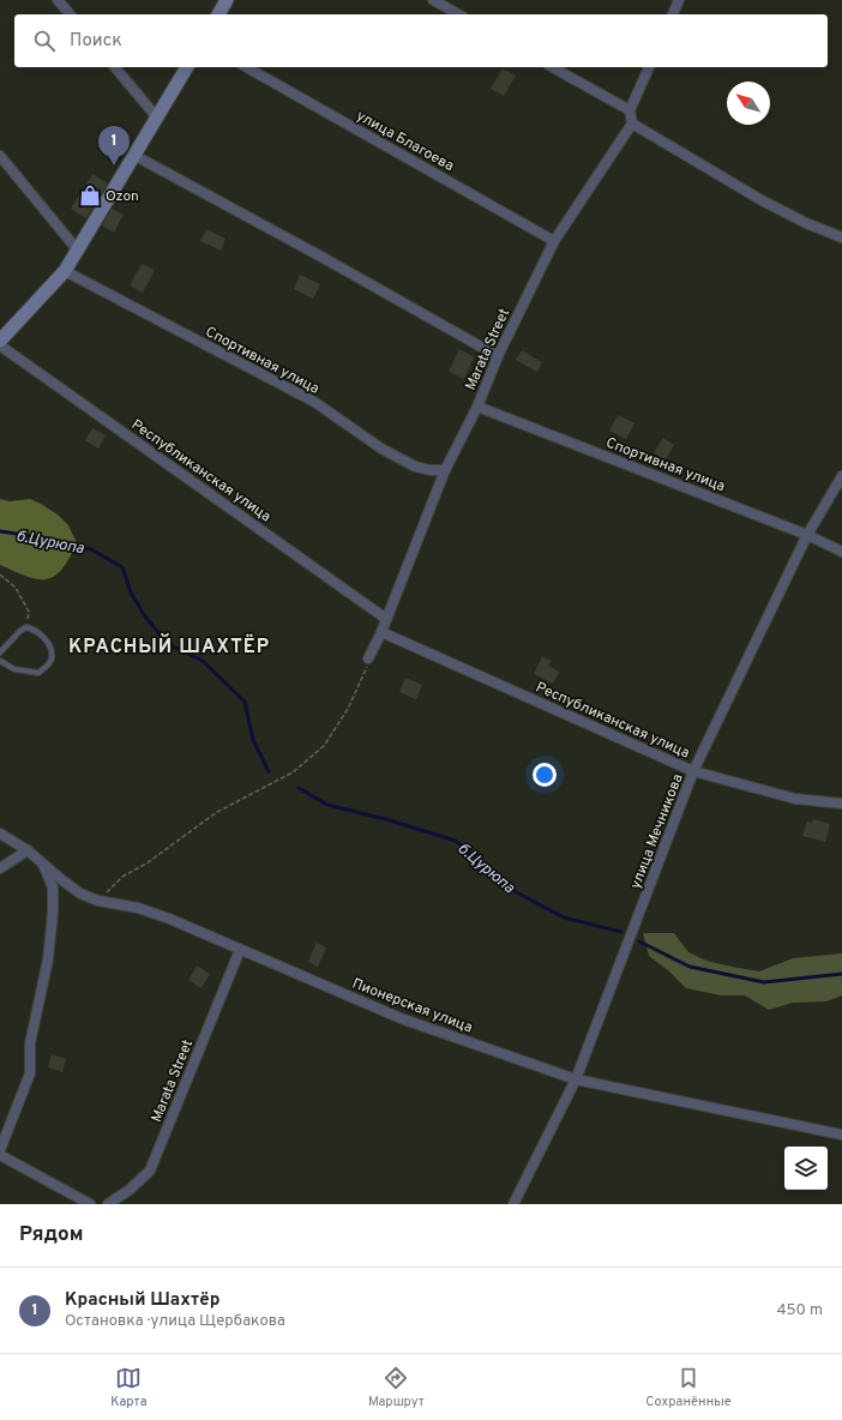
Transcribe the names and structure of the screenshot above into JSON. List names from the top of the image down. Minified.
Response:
{"streets":{"street":["улица Благоева","Marata Street","Спортивная улица","Республиканская улица","улица Мечникова","Пионерская улица"]},"crossings":[["улица Благоева","Marata Street"],["Marata Street","Спортивная улица"],["Marata Street","Республиканская улица"],["Marata Street","Пионерская улица"],["Спортивная улица","улица Мечникова"],["Республиканская улица","улица Мечникова"],["улица Мечникова","Пионерская улица"]],"districts":["КРАСНЫЙ ШАХТЁР"],"water":["б.Цурюпа"],"places":{"shop":["Ozon"]},"north":"top left","page":{"search":"Поиск","pins":"1","heading":"Рядом","list":[{"mark":"1","name":"Красный Шахтёр","note":"Остановка · улица Щербакова","value":"450 m"}],"nav":["Карта","Маршрут","Сохранённые"]}}
